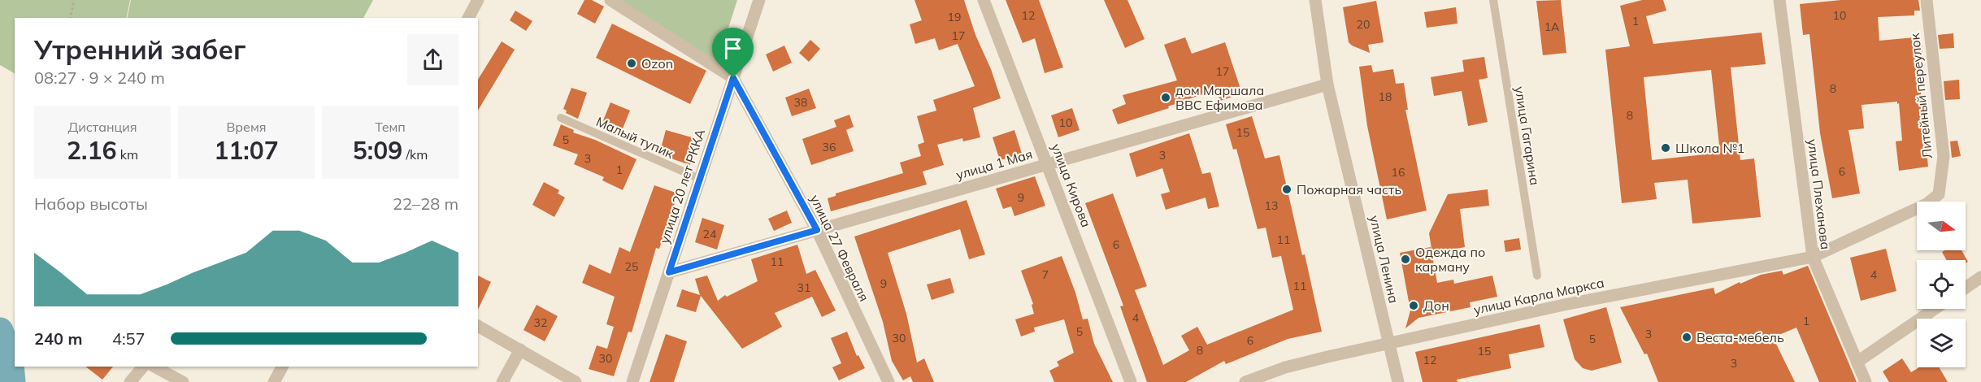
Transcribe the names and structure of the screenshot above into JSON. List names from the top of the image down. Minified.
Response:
{"streets":{"street":["Литейный переулок","улица 1 Мая","улица Кирова","улица 20 лет РККА","улица Плеханова","улица 27 Февраля","улица Ленина","улица Карла Маркса"],"lane":["улица Гагарина","Малый тупик"]},"crossings":[["Литейный переулок","улица Плеханова"],["Литейный переулок","улица Карла Маркса"],["Малый тупик","улица 20 лет РККА"],["улица 1 Мая","улица Кирова"],["улица 1 Мая","улица 20 лет РККА"],["улица 1 Мая","улица 27 Февраля"],["улица 1 Мая","улица Ленина"],["улица 20 лет РККА","улица 27 Февраля"],["улица Плеханова","улица Карла Маркса"],["улица Ленина","улица Карла Маркса"]],"places":["Ozon","дом Маршала ВВС Ефимова","Школа №1","Пожарная часть","Одежда по карману","Дон","Веста-мебель"],"house_numbers":["12","10","19","1","20","1А","17","17","8","18","38","8","10","15","5","36","3","3","1","6","16","9","13","24","11","6","11","25","7","4","9","11","31","4","1","32","5","3","30","5","6","8","15","30","12","3"],"north":"right","page":{"heading":["Утренний забег","08:27 · 9 × 240 m"],"stats":[["Дистанция","2.16 km"],["Время","11:07"],["Темп","5:09 /km"]],"chart":["Набор высоты","22–28 m"],"list":[{"name":"240 m","note":"4:57"}]}}
